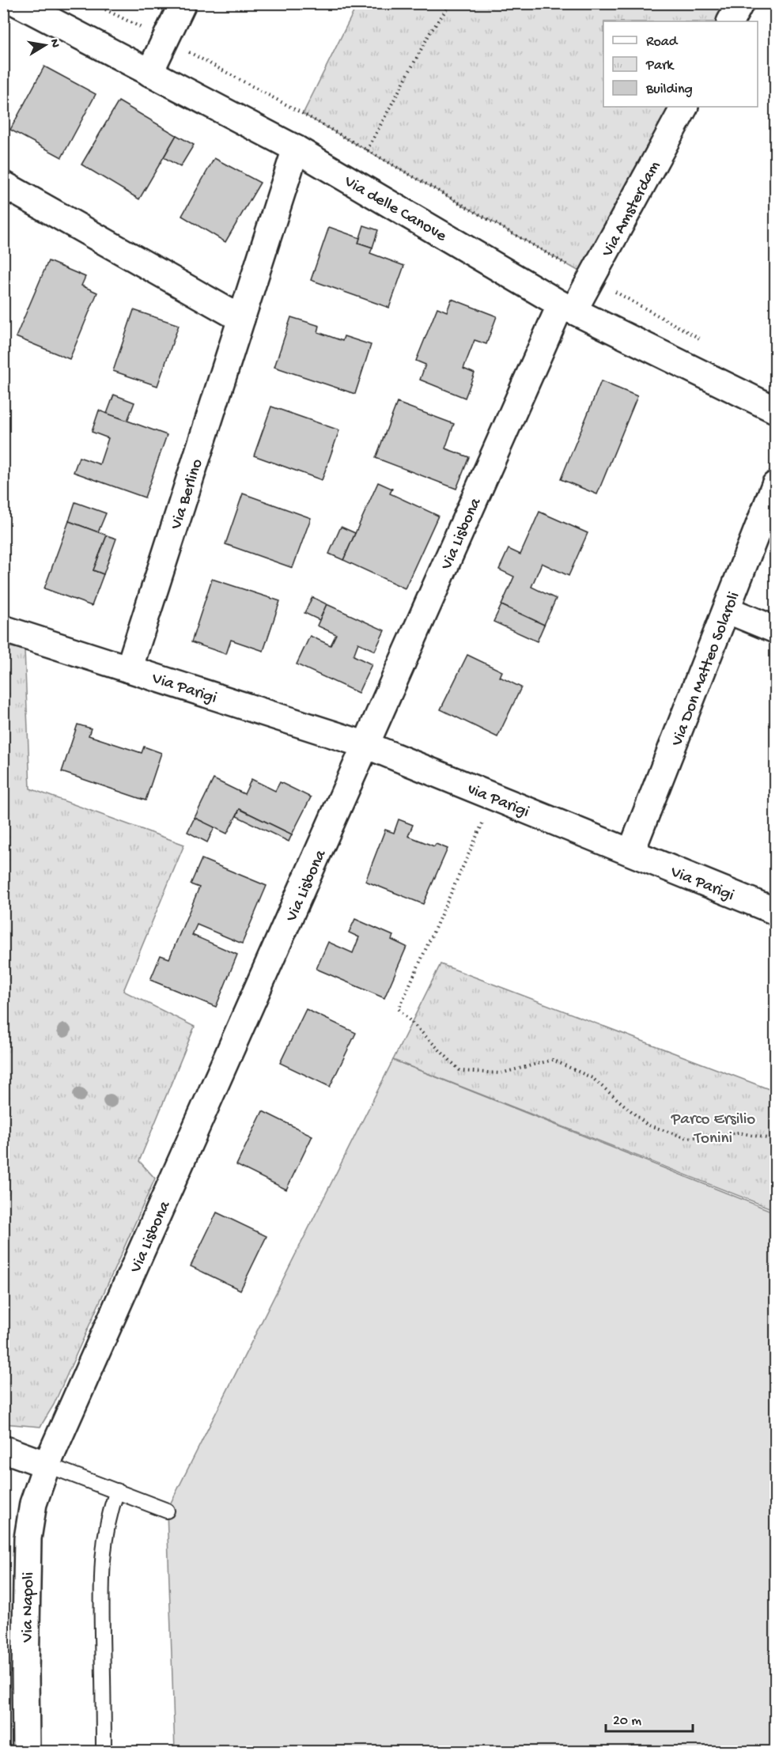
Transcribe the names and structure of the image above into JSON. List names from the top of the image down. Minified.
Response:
{"streets":{"street":["Via delle Canove","Via Amsterdam","Via Berlino","Via Lisbona","Via Don Matteo Solaroli","Via Parigi","via Parigi","Via Napoli"]},"crossings":[["Via delle Canove","Via Amsterdam"],["Via delle Canove","Via Berlino"],["Via delle Canove","Via Lisbona"],["Via Amsterdam","Via Lisbona"],["Via Berlino","Via Parigi"],["Via Lisbona","Via Parigi"],["Via Lisbona","via Parigi"],["Via Lisbona","Via Napoli"],["Via Don Matteo Solaroli","Via Parigi"],["Via Don Matteo Solaroli","via Parigi"],["Via Parigi","via Parigi"]],"parks":["Parco Ersilio Tonini"],"legend":["Road","Park","Building"],"scale_bar":"20 m","north":"right"}
